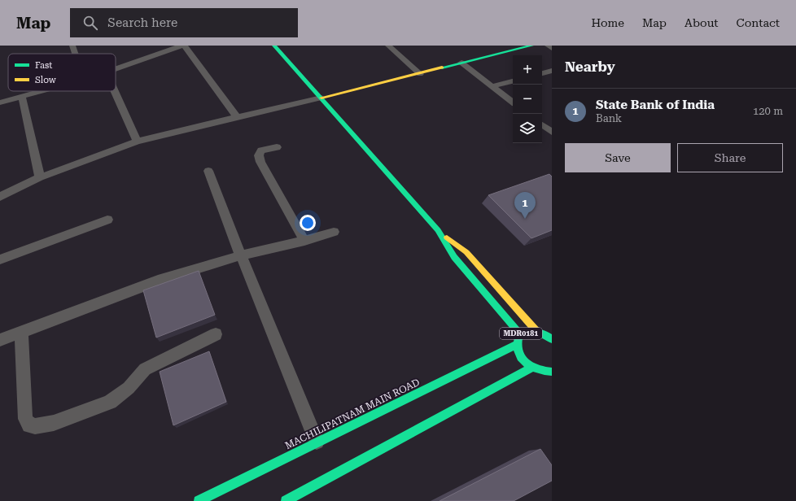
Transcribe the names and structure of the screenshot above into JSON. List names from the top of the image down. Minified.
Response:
{"streets":{"main road":["MDR0181","MACHILIPATNAM MAIN ROAD"]},"crossings":[["MDR0181","MACHILIPATNAM MAIN ROAD"]],"legend":["Fast","Slow"],"page":{"header":"Map","search":"Search here","nav":["Home","Map","About","Contact"],"heading":"Nearby","map_buttons":["+","−"],"list":[{"mark":"1","name":"State Bank of India","note":"Bank","value":"120 m"}],"buttons":["Save","Share"],"pins":"1"}}
